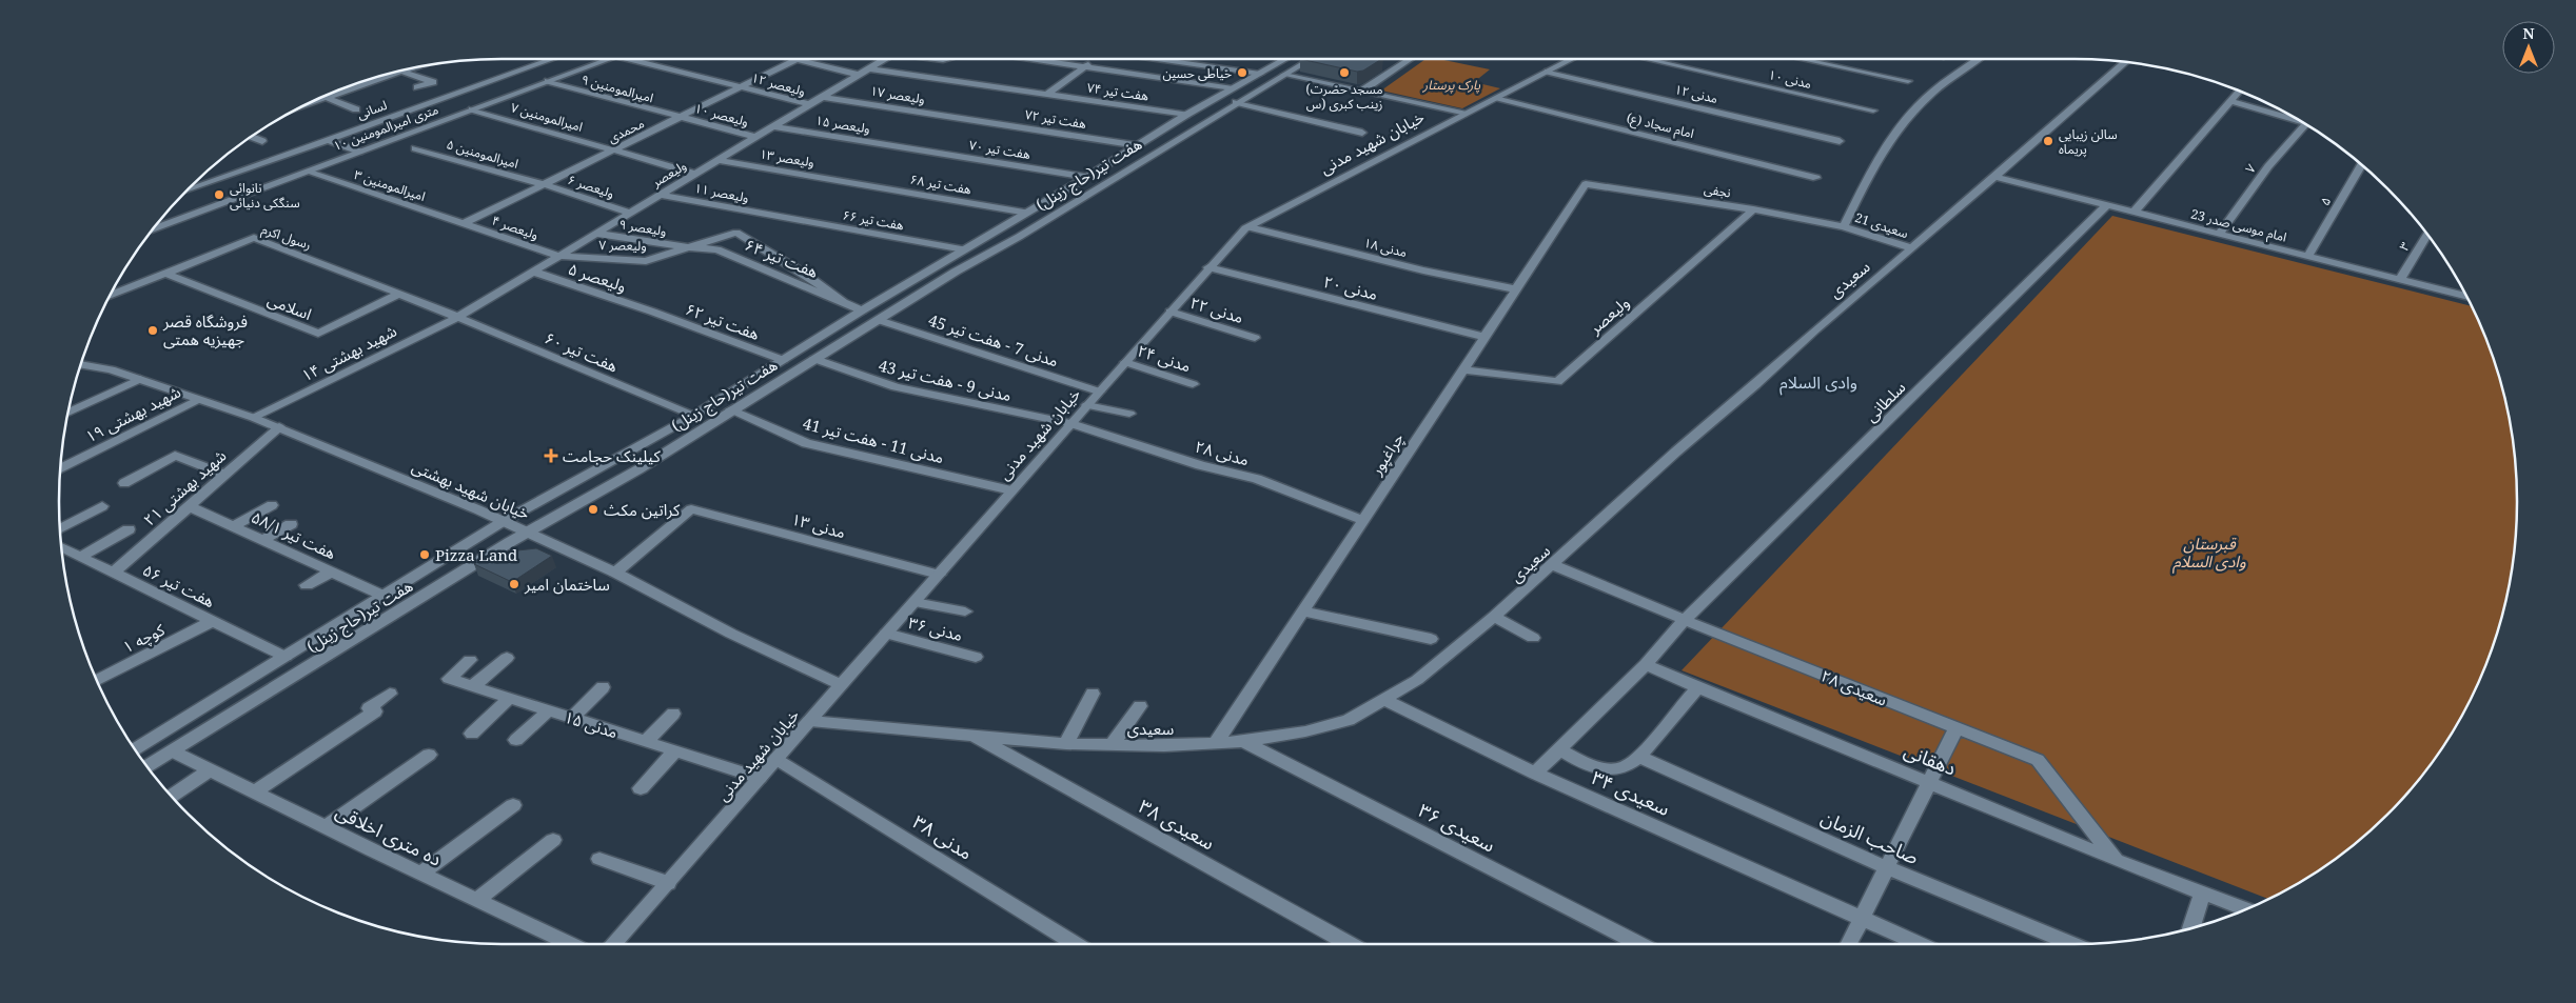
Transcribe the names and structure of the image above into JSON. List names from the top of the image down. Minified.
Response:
{"streets":{"street":["مدنی ۱۰","ولیعصر ۱۲","امیرالمومنین ۹","هفت تیر ۷۴","مدنی ۱۲","ولیعصر ۱۷","لسانی","ولیعصر ۱۰","امیرالمومنین ۷","هفت تیر ۷۲","ولیعصر ۱۵","امام سجاد (ع)","۱۰ متری امیرالمومنین","محمدی","خیابان شهید مدنی","هفت تیر ۷۰","امیرالمومنین ۵","ولیعصر ۱۳","۷","ولیعصر","هفت تیر(حاج زینل)","هفت تیر ۶۸","امیرالمومنین ۳","ولیعصر ۶","نجفی","ولیعصر ۱۱","۵","هفت تیر ۶۶","سعیدی 21","امام موسی صدر 23","ولیعصر ۴","ولیعصر ۹","رسول اکرم","ولیعصر ۷","۳","مدنی ۱۸","هفت تیر ۶۴","ولیعصر ۵","سعیدی","مدنی ۲۰","اسلامی","مدنی ۲۲","هفت تیر ۶۲","مدنی 7 - هفت تیر 45","هفت تیر ۶۰","شهید بهشتی ۱۴","مدنی ۲۴","مدنی 9 - هفت تیر 43","سلطانی","شهید بهشتی ۱۹","مدنی 11 - هفت تیر 41","مدنی ۲۸","چراغپور","شهید بهشتی ۲۱","خیابان شهید بهشتی","مدنی ۱۳","هفت تیر ۵۸/۱","هفت تیر ۵۶","مدنی ۳۶","کوچه ۱","سعیدی ۲۸","مدنی ۱۵","دهقانی","سعیدی ۳۴","سعیدی ۳۸","سعیدی ۳۶","ده متری اخلاقی","مدنی ۳۸","صاحب الزمان"]},"crossings":[["ولیعصر ۱۲","محمدی"],["ولیعصر ۱۲","ولیعصر"],["امیرالمومنین ۹","ولیعصر ۱۰"],["امیرالمومنین ۹","۱۰ متری امیرالمومنین"],["امیرالمومنین ۹","محمدی"],["هفت تیر ۷۴","ولیعصر"],["هفت تیر ۷۴","هفت تیر(حاج زینل)"],["مدنی ۱۲","خیابان شهید مدنی"],["ولیعصر ۱۷","هفت تیر ۷۲"],["ولیعصر ۱۷","ولیعصر"],["ولیعصر ۱۰","محمدی"],["ولیعصر ۱۰","ولیعصر"],["امیرالمومنین ۷","۱۰ متری امیرالمومنین"],["امیرالمومنین ۷","محمدی"],["امیرالمومنین ۷","ولیعصر"],["هفت تیر ۷۲","هفت تیر(حاج زینل)"],["ولیعصر ۱۵","هفت تیر ۷۰"],["ولیعصر ۱۵","ولیعصر"],["امام سجاد (ع)","خیابان شهید مدنی"],["۱۰ متری امیرالمومنین","امیرالمومنین ۳"],["محمدی","امیرالمومنین ۵"],["محمدی","امیرالمومنین ۳"],["محمدی","ولیعصر ۶"],["محمدی","ولیعصر ۴"],["خیابان شهید مدنی","مدنی ۱۸"],["خیابان شهید مدنی","سعیدی"],["خیابان شهید مدنی","مدنی ۲۰"],["خیابان شهید مدنی","مدنی ۲۲"],["خیابان شهید مدنی","مدنی 7 - هفت تیر 45"],["خیابان شهید مدنی","مدنی ۲۴"],["خیابان شهید مدنی","مدنی 9 - هفت تیر 43"],["خیابان شهید مدنی","مدنی 11 - هفت تیر 41"],["خیابان شهید مدنی","مدنی ۲۸"],["خیابان شهید مدنی","خیابان شهید بهشتی"],["خیابان شهید مدنی","مدنی ۱۳"],["خیابان شهید مدنی","مدنی ۳۶"],["خیابان شهید مدنی","مدنی ۱۵"],["خیابان شهید مدنی","مدنی ۳۸"],["هفت تیر ۷۰","هفت تیر(حاج زینل)"],["امیرالمومنین ۵","ولیعصر ۶"],["ولیعصر ۱۳","ولیعصر"],["ولیعصر ۱۳","هفت تیر ۶۸"],["۷","امام موسی صدر 23"],["ولیعصر","ولیعصر ۶"],["ولیعصر","نجفی"],["ولیعصر","ولیعصر ۱۱"],["ولیعصر","ولیعصر ۴"],["ولیعصر","ولیعصر ۹"],["ولیعصر","رسول اکرم"],["ولیعصر","ولیعصر ۷"],["ولیعصر","ولیعصر ۵"],["ولیعصر","هفت تیر ۶۰"],["ولیعصر","شهید بهشتی ۱۴"],["ولیعصر","چراغپور"],["هفت تیر(حاج زینل)","هفت تیر ۶۸"],["هفت تیر(حاج زینل)","هفت تیر ۶۶"],["هفت تیر(حاج زینل)","هفت تیر ۶۴"],["هفت تیر(حاج زینل)","هفت تیر ۶۲"],["هفت تیر(حاج زینل)","مدنی 7 - هفت تیر 45"],["هفت تیر(حاج زینل)","هفت تیر ۶۰"],["هفت تیر(حاج زینل)","مدنی 9 - هفت تیر 43"],["هفت تیر(حاج زینل)","مدنی 11 - هفت تیر 41"],["هفت تیر(حاج زینل)","خیابان شهید بهشتی"],["هفت تیر(حاج زینل)","هفت تیر ۵۸/۱"],["هفت تیر(حاج زینل)","هفت تیر ۵۶"],["هفت تیر(حاج زینل)","ده متری اخلاقی"],["امیرالمومنین ۳","ولیعصر ۴"],["نجفی","سعیدی 21"],["نجفی","چراغپور"],["ولیعصر ۱۱","هفت تیر ۶۶"],["۵","امام موسی صدر 23"],["سعیدی 21","سعیدی"],["امام موسی صدر 23","۳"],["امام موسی صدر 23","سعیدی"],["امام موسی صدر 23","سلطانی"],["ولیعصر ۴","ولیعصر ۷"],["ولیعصر ۹","ولیعصر ۷"],["ولیعصر ۹","هفت تیر ۶۴"],["رسول اکرم","اسلامی"],["رسول اکرم","هفت تیر ۶۰"],["رسول اکرم","شهید بهشتی ۱۴"],["ولیعصر ۷","هفت تیر ۶۴"],["مدنی ۱۸","چراغپور"],["ولیعصر ۵","هفت تیر ۶۲"],["سعیدی","چراغپور"],["سعیدی","سعیدی ۲۸"],["سعیدی","سعیدی ۳۴"],["سعیدی","سعیدی ۳۸"],["سعیدی","سعیدی ۳۶"],["مدنی ۲۰","چراغپور"],["هفت تیر ۶۰","شهید بهشتی ۱۴"],["شهید بهشتی ۱۴","خیابان شهید بهشتی"],["مدنی 9 - هفت تیر 43","مدنی ۲۸"],["سلطانی","سعیدی ۲۸"],["شهید بهشتی ۱۹","خیابان شهید بهشتی"],["مدنی ۲۸","چراغپور"],["شهید بهشتی ۲۱","خیابان شهید بهشتی"],["شهید بهشتی ۲۱","هفت تیر ۵۸/۱"],["شهید بهشتی ۲۱","هفت تیر ۵۶"],["خیابان شهید بهشتی","مدنی ۱۳"],["هفت تیر ۵۶","کوچه ۱"],["سعیدی ۲۸","دهقانی"]],"districts":["وادی السلام"],"parks":["پارک پرستار","قبرستان وادی السلام"],"places":{"other":["خیاطی حسین","(مسجد حضرت زینب کبری (س","سالن زیبایی پریماه","نانوائی سنگکی دنیائی","فروشگاه قصر جهیزیه همتی","کراتین مکث","Pizza Land","ساختمان امیر"],"health":["کیلینک حجامت"]},"north":"top"}
